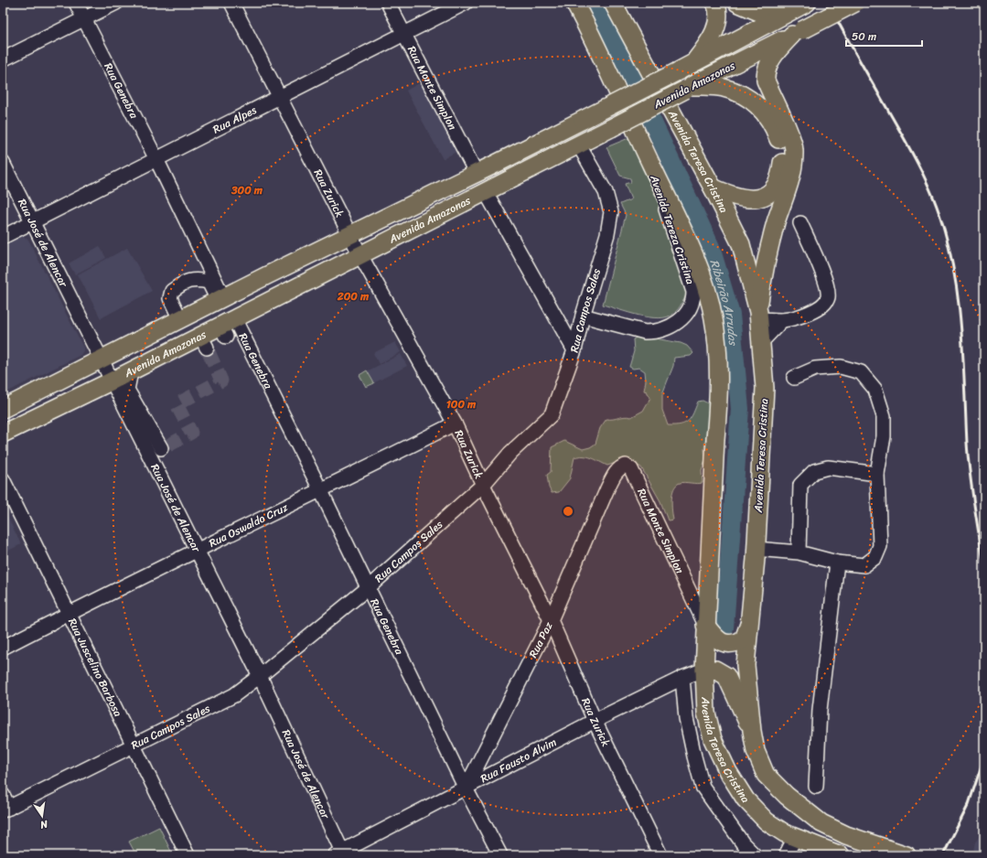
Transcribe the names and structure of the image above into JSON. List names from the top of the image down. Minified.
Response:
{"streets":{"main road":["Avenida Amazonas","Avenida Teresa Cristina"],"street":["Rua Monte Simplon","Rua Genebra","Rua Alpes","Rua Zurick","Avenida Tereza Cristina","Rua José de Alencar","Rua Campos Sales","Rua Oswaldo Cruz","Rua Paz","Rua Juscelino Barbosa","Rua Fausto Alvim"]},"crossings":[["Avenida Amazonas","Rua Monte Simplon"],["Avenida Amazonas","Rua Genebra"],["Avenida Amazonas","Rua Zurick"],["Avenida Amazonas","Rua José de Alencar"],["Avenida Amazonas","Rua Campos Sales"],["Rua Monte Simplon","Rua Alpes"],["Rua Monte Simplon","Avenida Teresa Cristina"],["Rua Monte Simplon","Rua Paz"],["Rua Genebra","Rua Alpes"],["Rua Genebra","Rua Campos Sales"],["Rua Genebra","Rua Oswaldo Cruz"],["Rua Genebra","Rua Paz"],["Rua Genebra","Rua Fausto Alvim"],["Rua Alpes","Rua Zurick"],["Rua Alpes","Rua José de Alencar"],["Avenida Teresa Cristina","Avenida Tereza Cristina"],["Avenida Teresa Cristina","Rua Fausto Alvim"],["Rua Zurick","Rua Campos Sales"],["Rua Zurick","Rua Oswaldo Cruz"],["Rua Zurick","Rua Paz"],["Rua Zurick","Rua Fausto Alvim"],["Avenida Tereza Cristina","Rua Campos Sales"],["Rua José de Alencar","Rua Campos Sales"],["Rua José de Alencar","Rua Oswaldo Cruz"],["Rua José de Alencar","Rua Fausto Alvim"],["Rua Campos Sales","Rua Juscelino Barbosa"],["Rua Oswaldo Cruz","Rua Juscelino Barbosa"],["Rua Paz","Rua Fausto Alvim"]],"water":["Ribeirão Arrudas"],"scale_bar":"50 m","north":"bottom","rings":["300 m","200 m","100 m"]}
